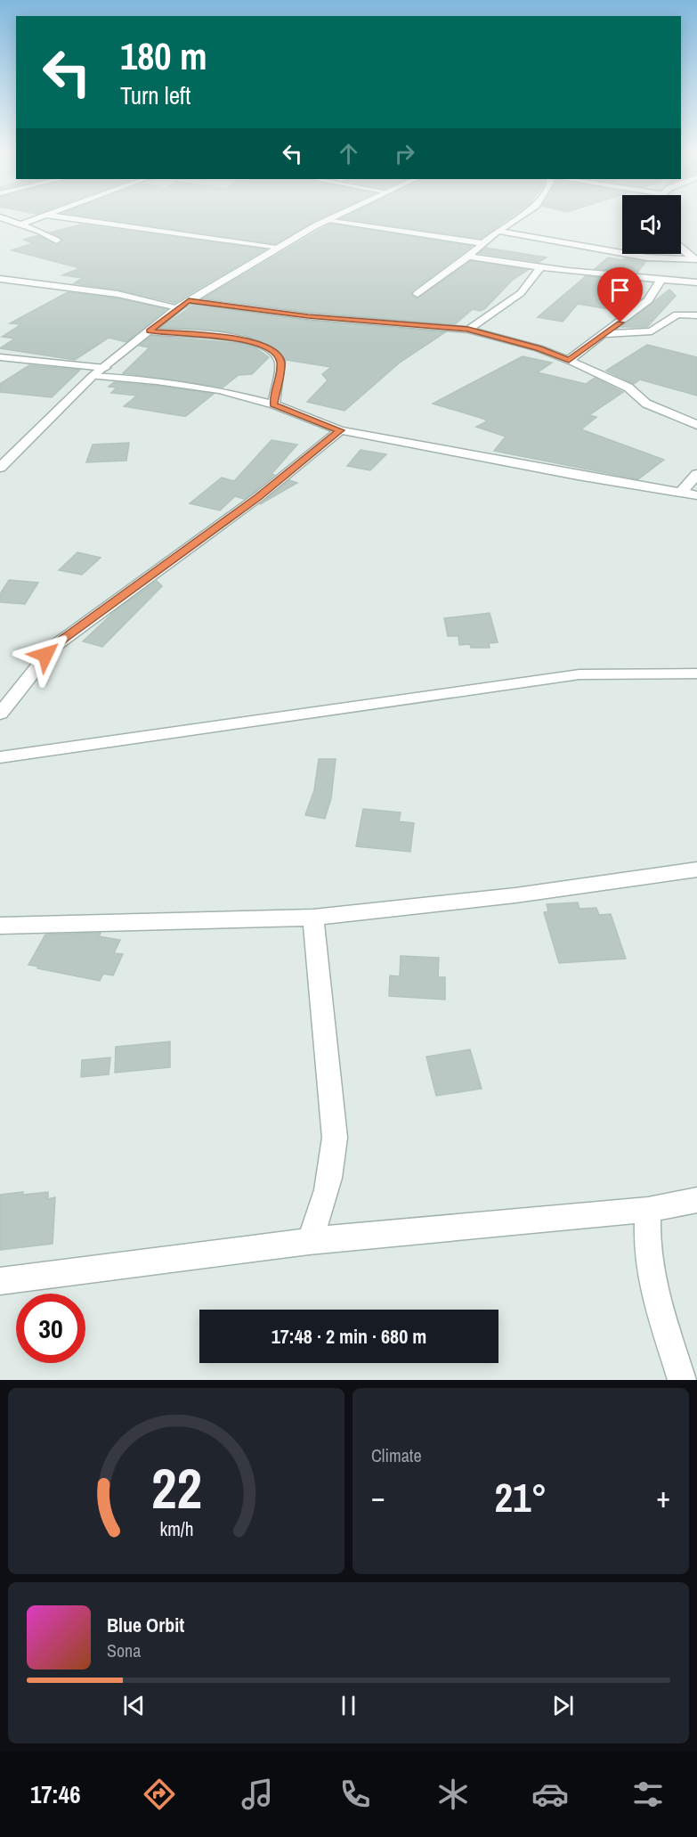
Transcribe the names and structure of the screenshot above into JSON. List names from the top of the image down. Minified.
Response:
{"page":{"turn":["180 m","Turn left"],"limit":"30","trip":"17:48 · 2 min · 680 m","tile":"Climate","heat":["−","21°","+"],"song":["Blue Orbit","Sona"],"tabs":"17:46","gauge":["22","km/h"]}}
